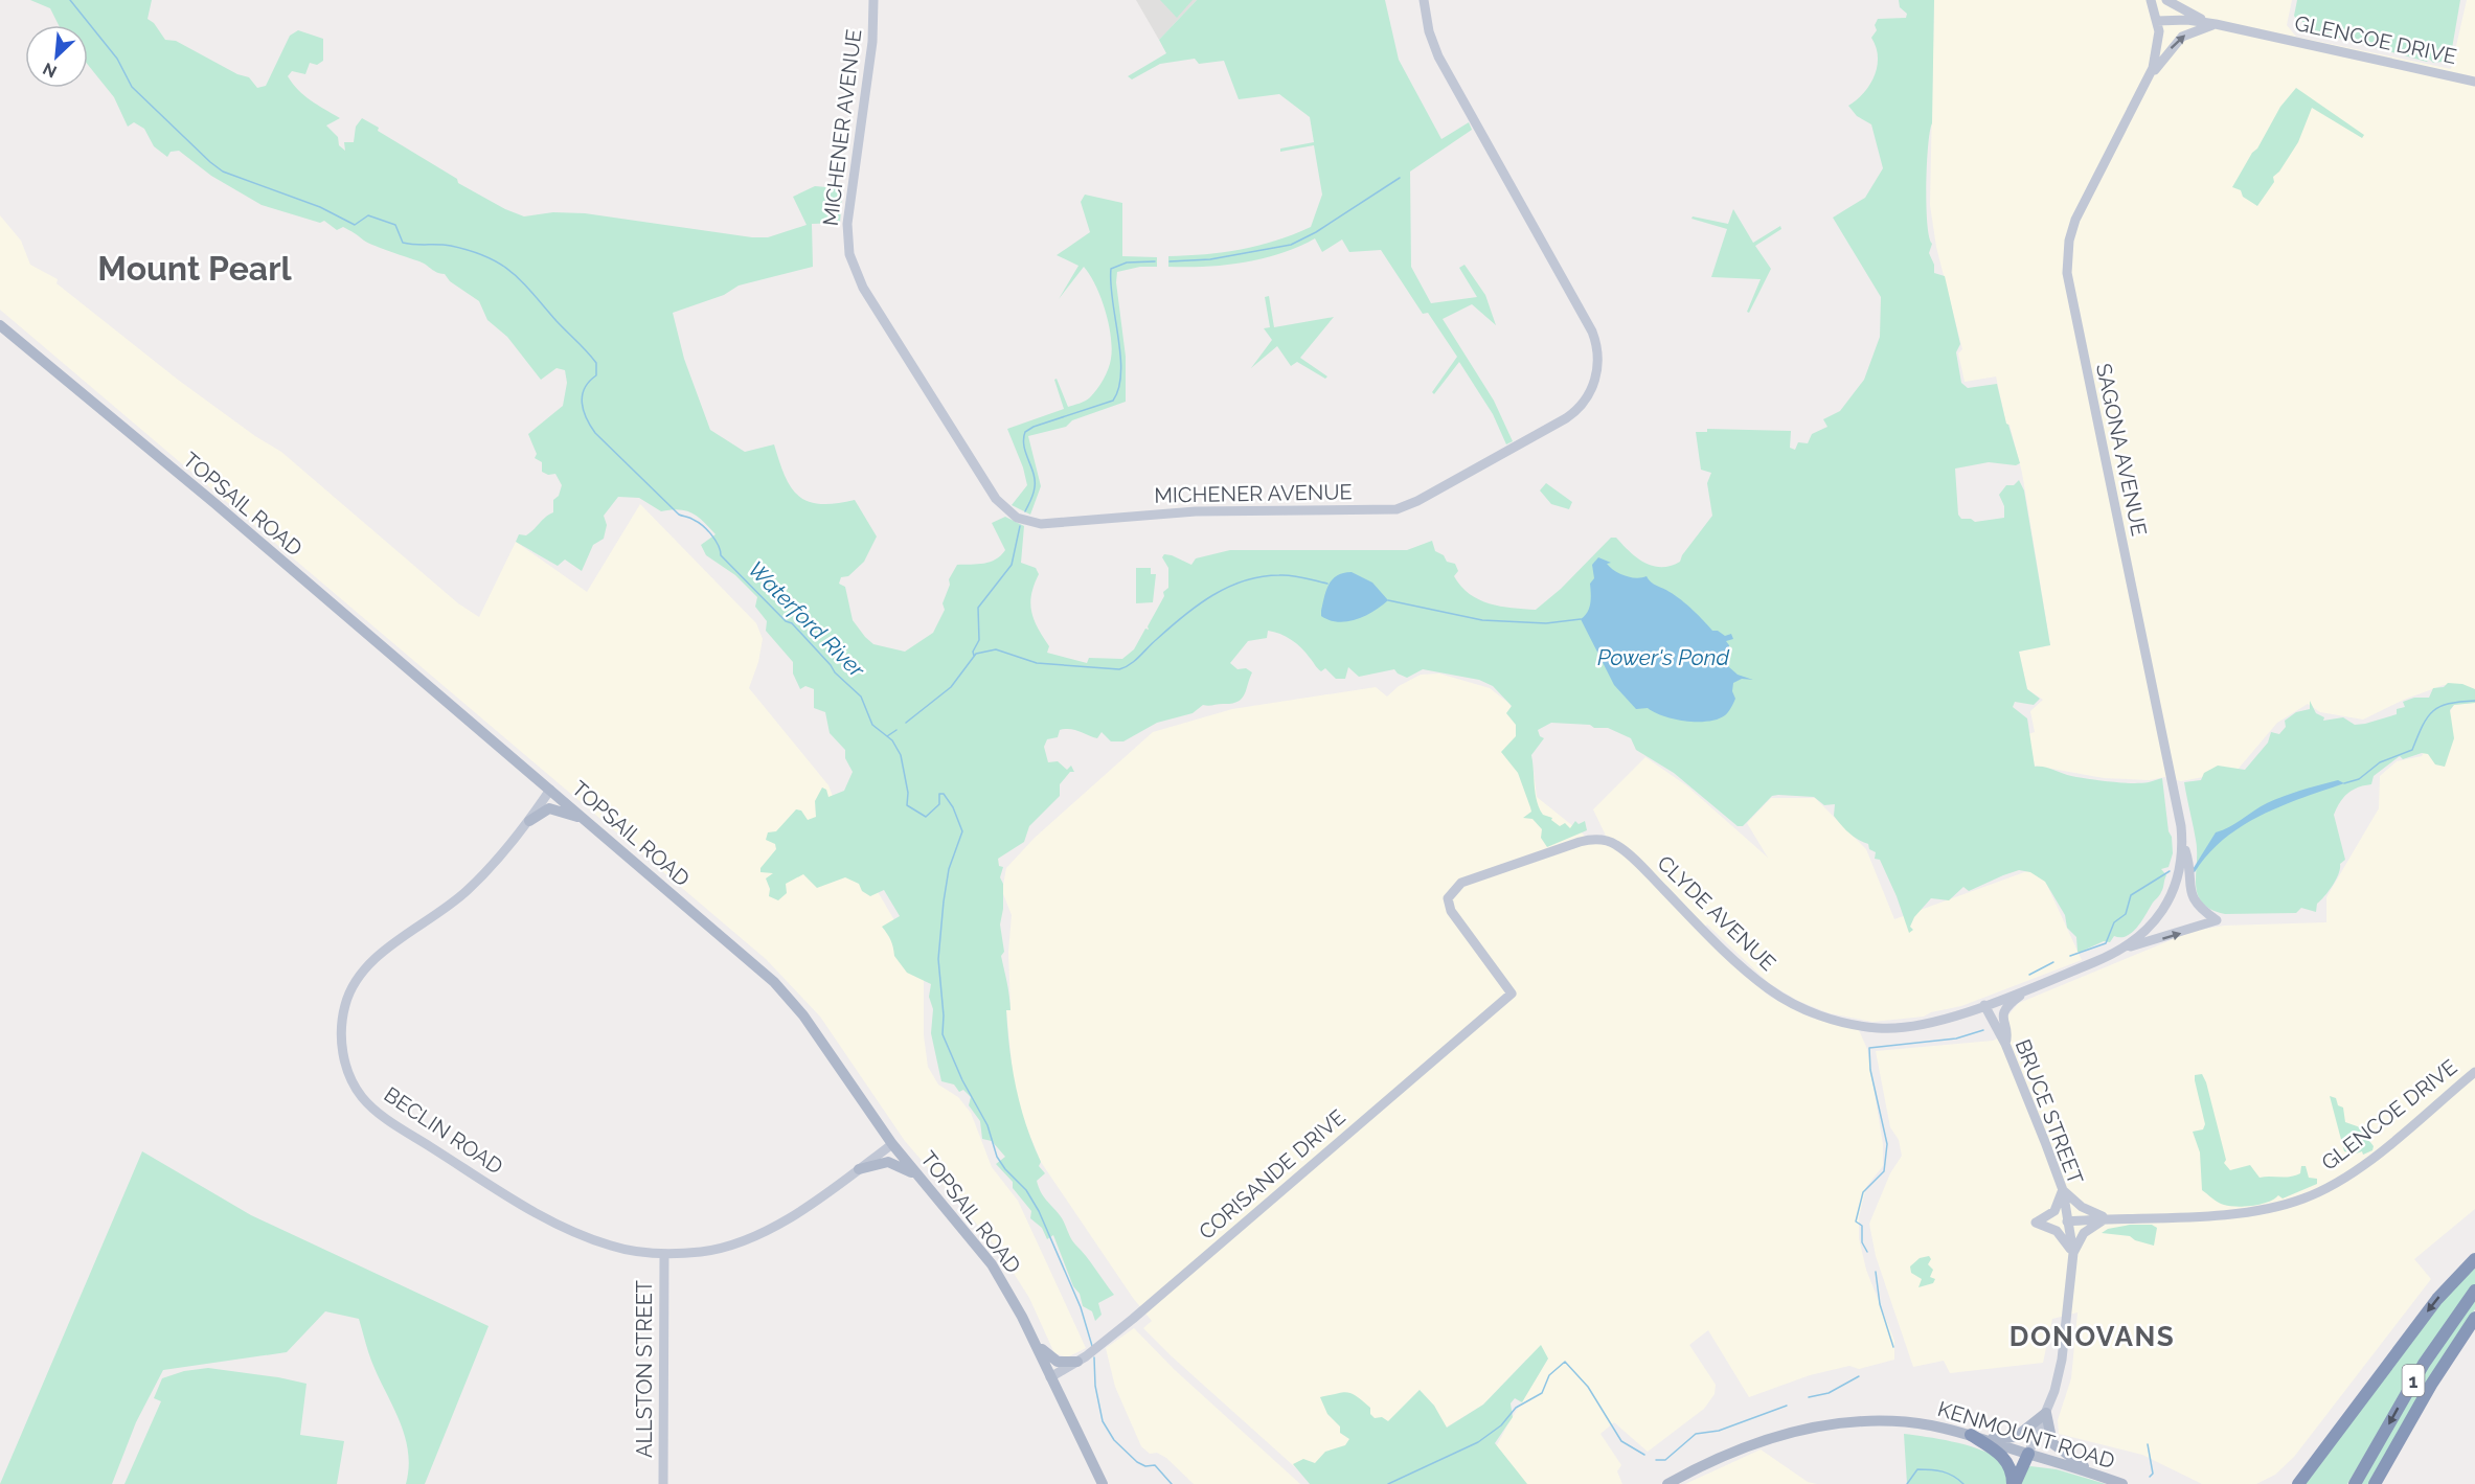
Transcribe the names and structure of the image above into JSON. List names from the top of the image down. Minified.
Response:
{"streets":{"highway":["1"],"main road":["TOPSAIL ROAD","KENMOUNT ROAD"],"street":["GLENCOE DRIVE","MICHENER AVENUE","SAGONA AVENUE","CLYDE AVENUE","BRUCE STREET","BECLIN ROAD","CORISANDE DRIVE","ALLSTON STREET"]},"crossings":[["GLENCOE DRIVE","SAGONA AVENUE"],["GLENCOE DRIVE","BRUCE STREET"],["SAGONA AVENUE","CLYDE AVENUE"],["TOPSAIL ROAD","BECLIN ROAD"],["TOPSAIL ROAD","CORISANDE DRIVE"],["CLYDE AVENUE","BRUCE STREET"],["CLYDE AVENUE","CORISANDE DRIVE"],["BRUCE STREET","KENMOUNT ROAD"],["BECLIN ROAD","ALLSTON STREET"]],"districts":["Mount Pearl","DONOVANS"],"water":["Waterford River","Power's Pond"],"north":"bottom left"}
